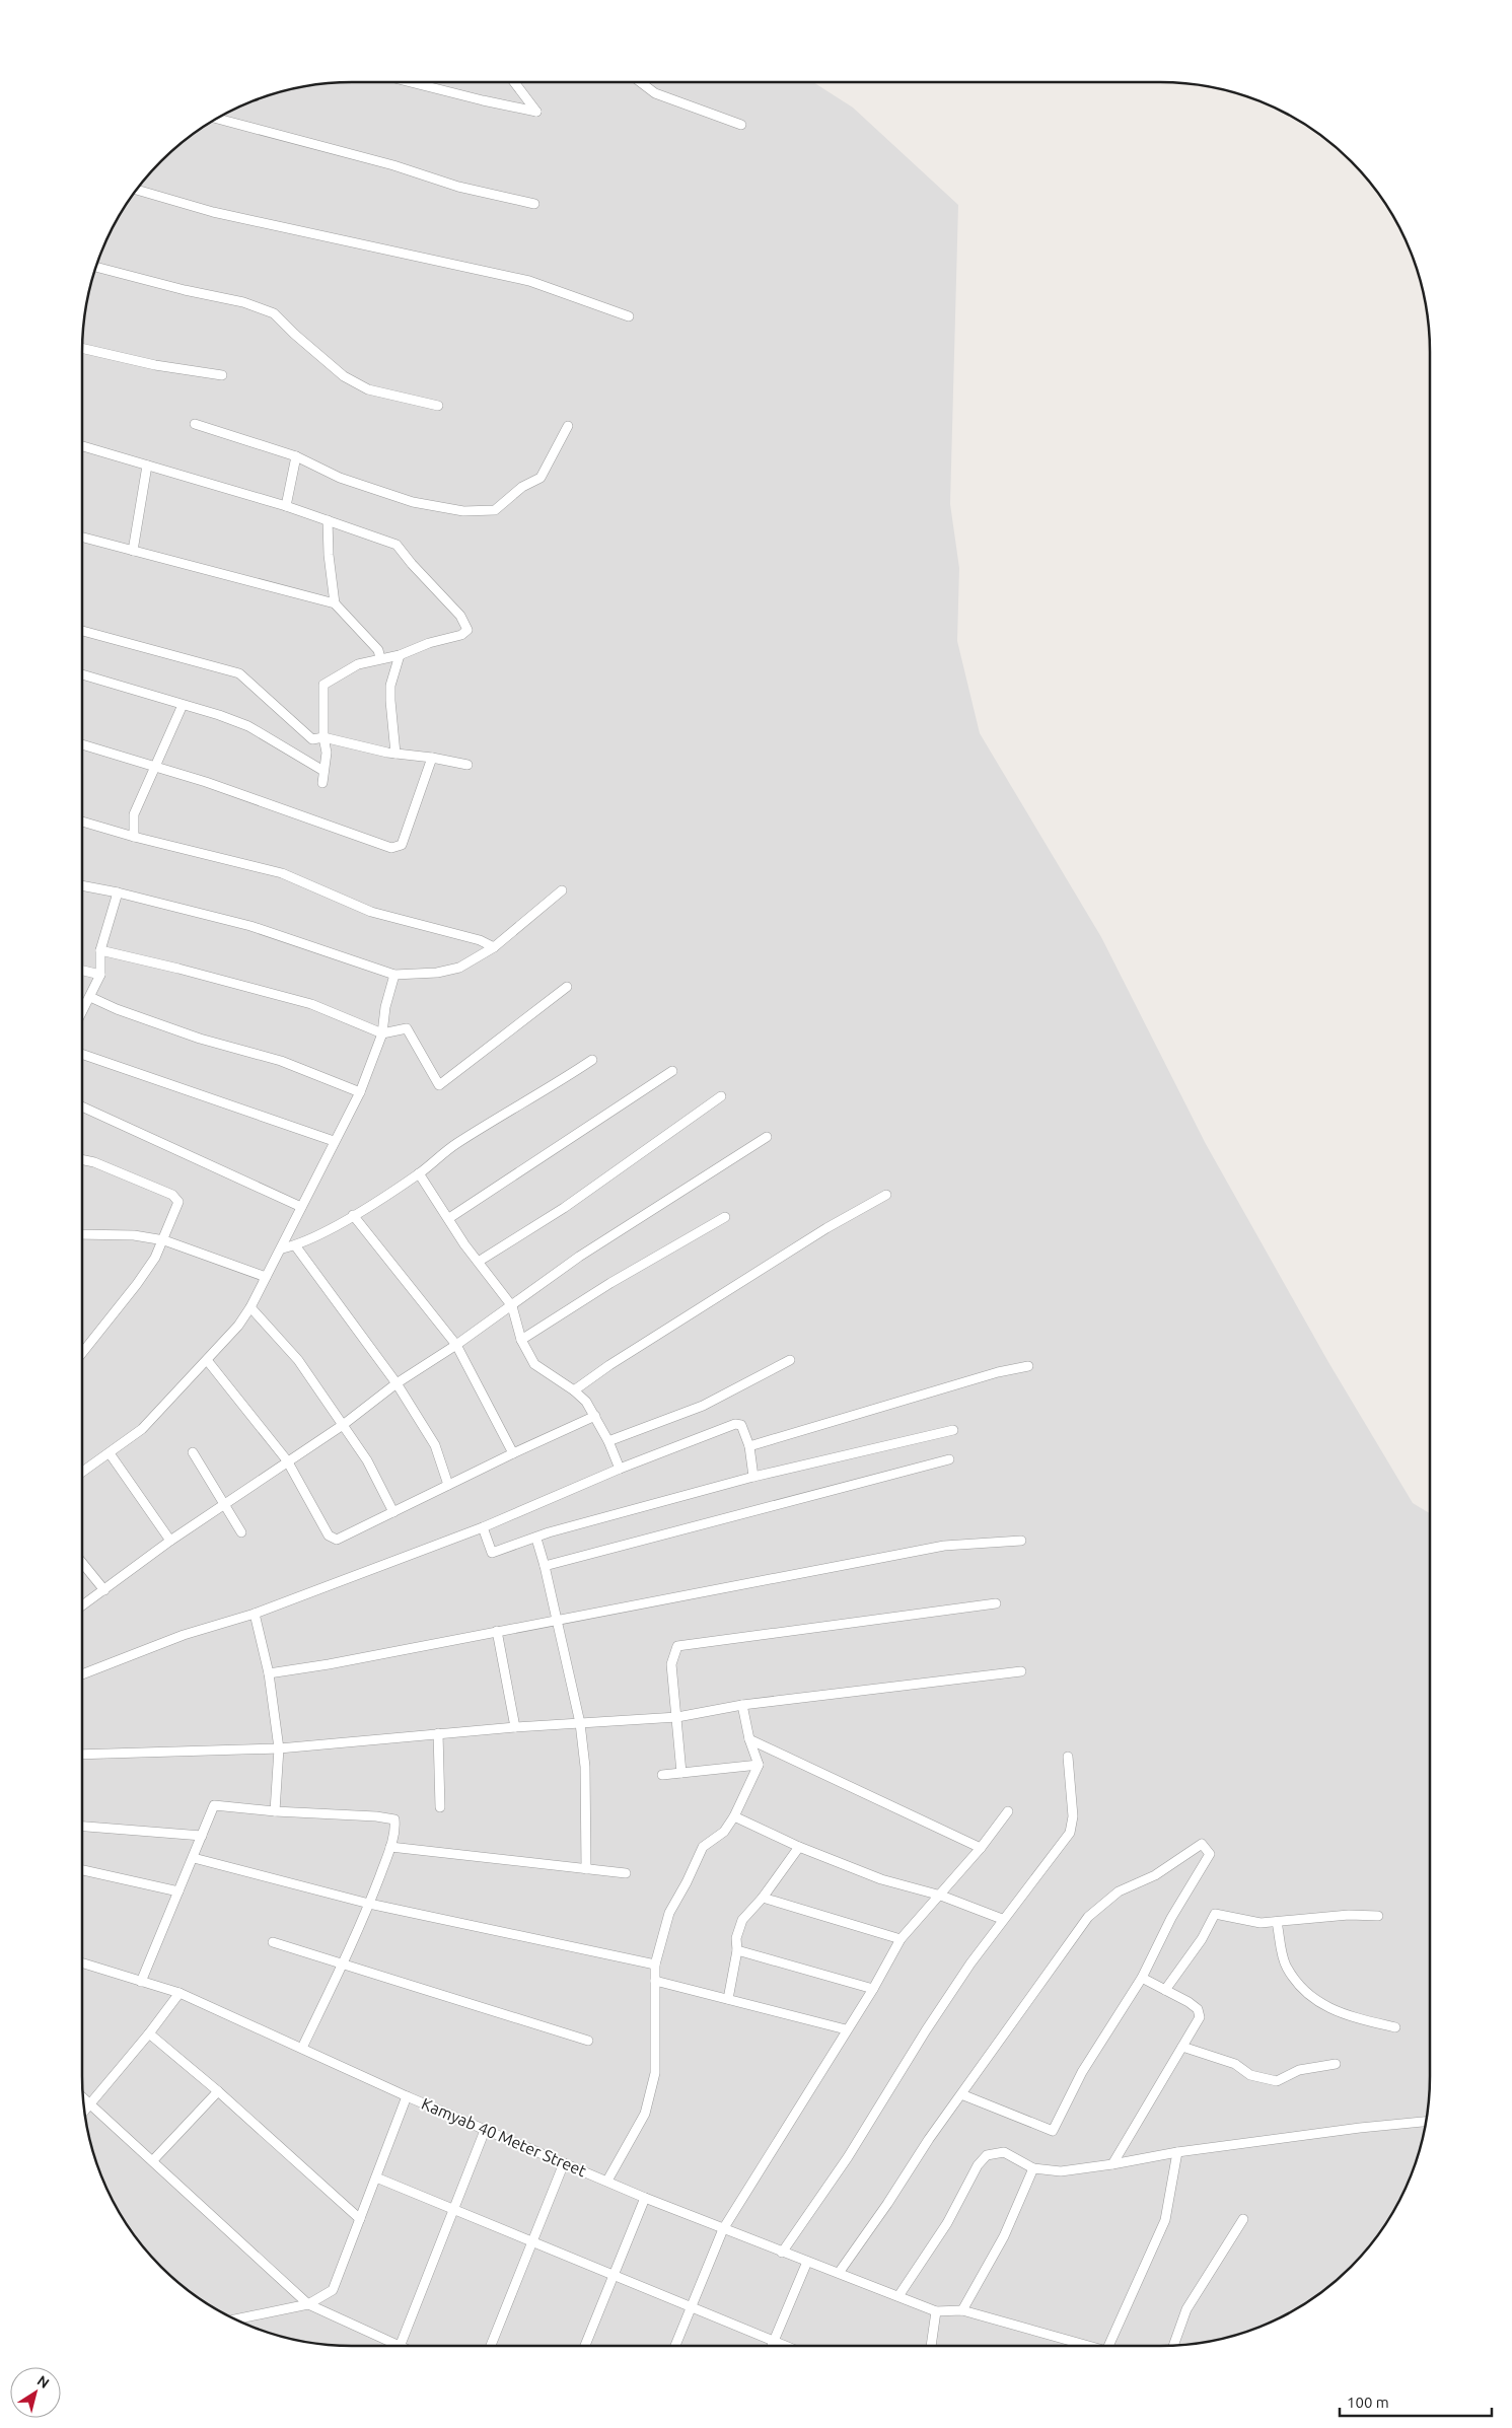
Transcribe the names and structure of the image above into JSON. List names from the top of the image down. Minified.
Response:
{"streets":{"street":["Kamyab 40 Meter Street"]},"scale_bar":"100 m","north":"top right"}
